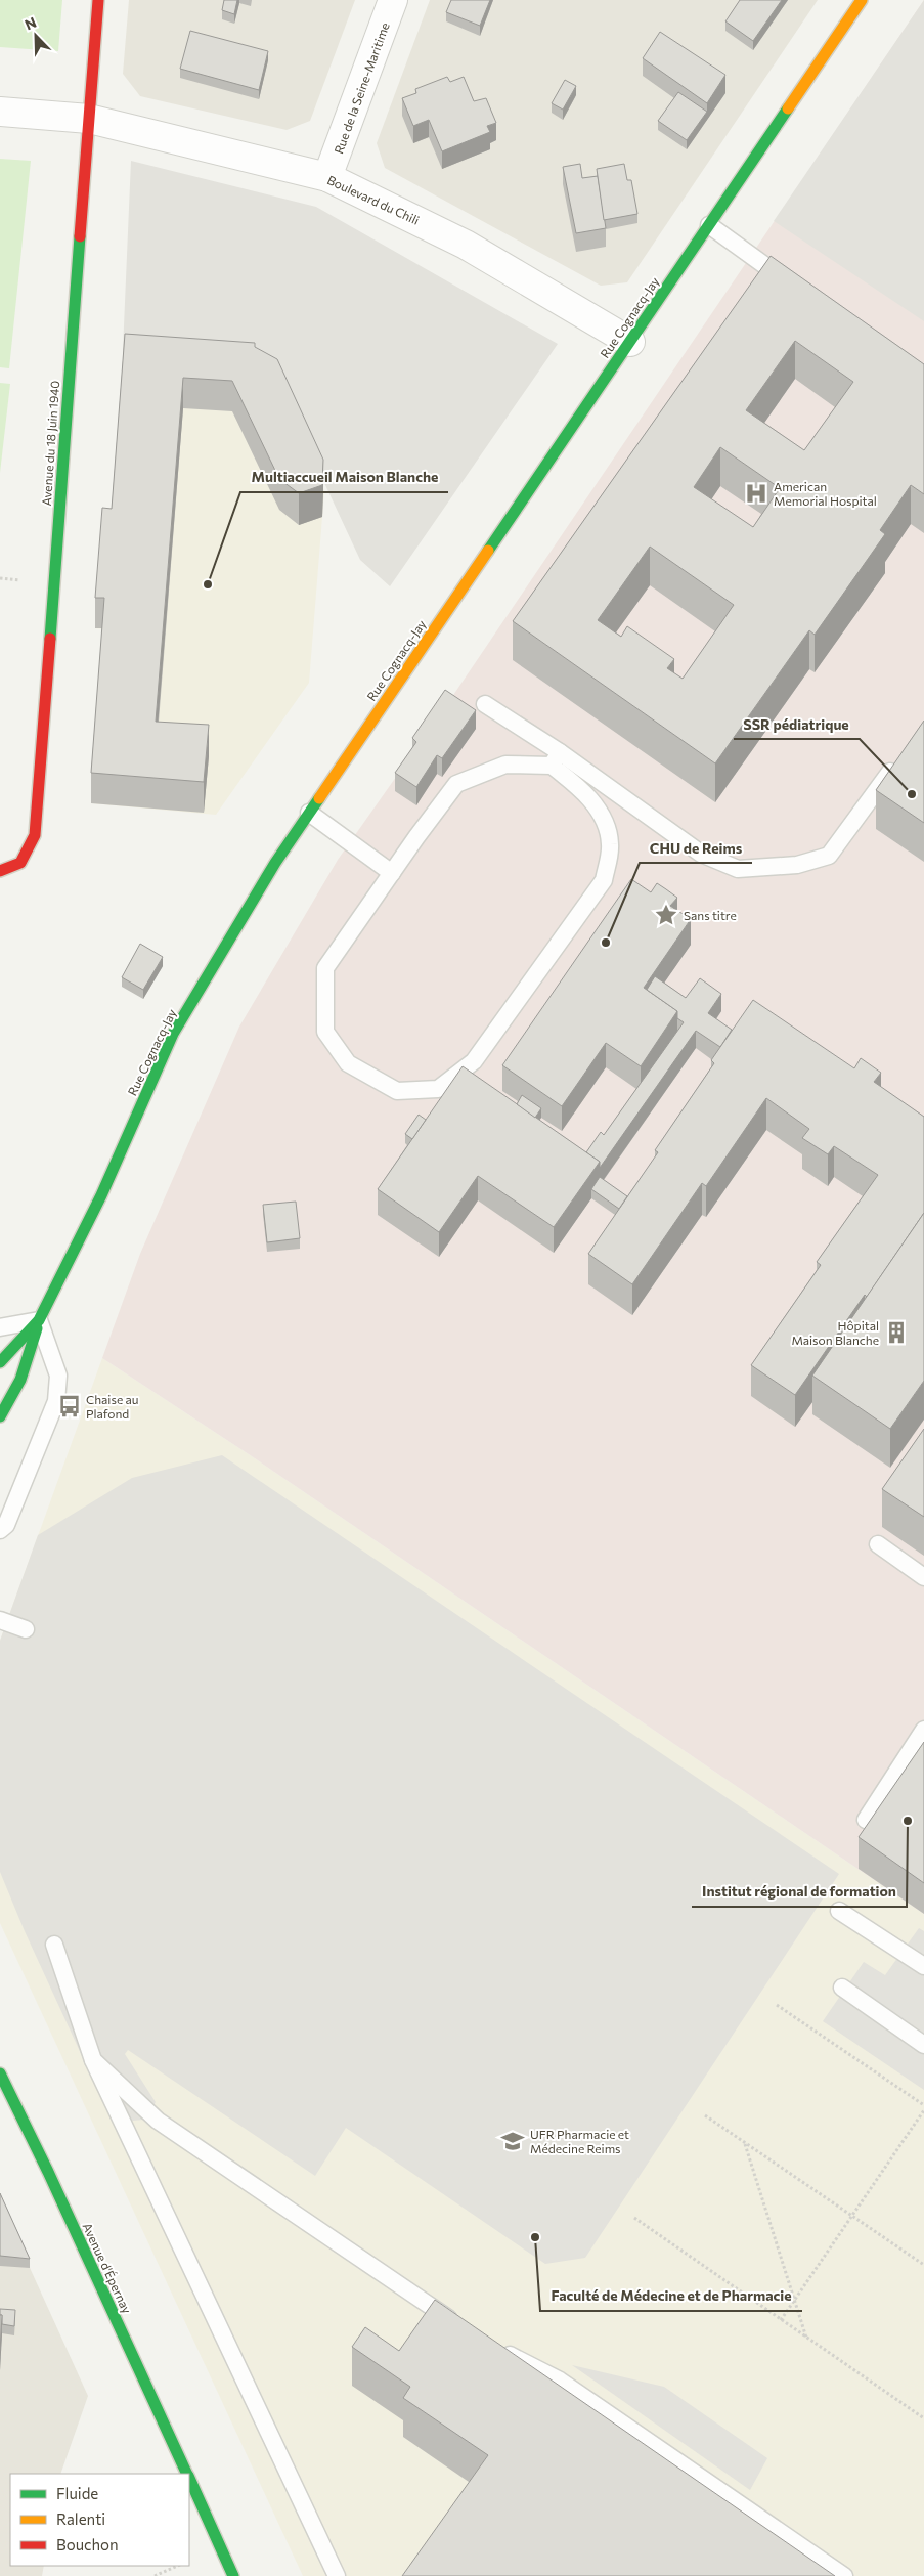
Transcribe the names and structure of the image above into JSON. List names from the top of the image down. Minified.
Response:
{"streets":{"street":["Rue de la Seine-Maritime","Boulevard du Chili","Rue Cognacq-Jay","Avenue du 18 Juin 1940","Avenue d'Épernay"]},"crossings":[["Rue de la Seine-Maritime","Boulevard du Chili"],["Boulevard du Chili","Rue Cognacq-Jay"],["Boulevard du Chili","Avenue du 18 Juin 1940"]],"places":{"hospital":["American Memorial Hospital"],"other":["Multiaccueil Maison Blanche","SSR pédiatrique","CHU de Reims","Institut régional de formation","Faculté de Médecine et de Pharmacie"],"place":["Sans titre"],"building":["Hôpital Maison Blanche"],"bus stop":["Chaise au Plafond"],"school or university":["UFR Pharmacie et Médecine Reims"]},"legend":["Fluide","Ralenti","Bouchon"],"north":"top left"}
